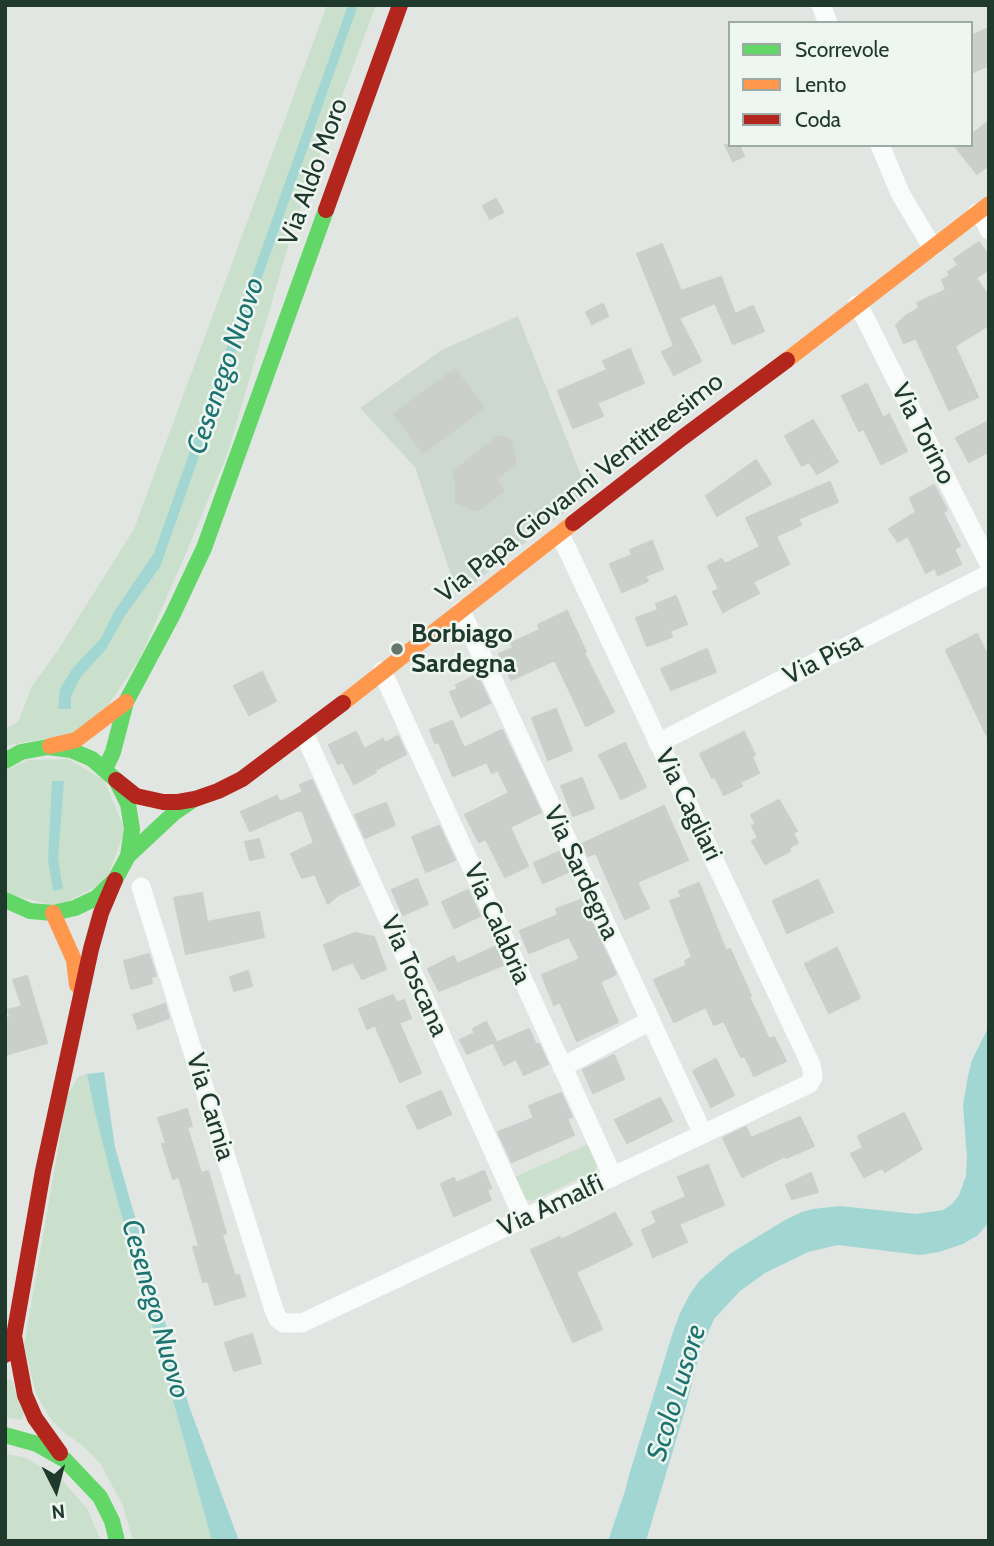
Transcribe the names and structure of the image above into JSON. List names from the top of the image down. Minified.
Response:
{"streets":{"main road":["Via Aldo Moro","Via Papa Giovanni Ventitreesimo"],"street":["Via Torino","Via Pisa","Via Cagliari","Via Sardegna","Via Calabria","Via Toscana","Via Carnia","Via Amalfi"]},"crossings":[["Via Aldo Moro","Via Papa Giovanni Ventitreesimo"],["Via Torino","Via Papa Giovanni Ventitreesimo"],["Via Papa Giovanni Ventitreesimo","Via Cagliari"],["Via Papa Giovanni Ventitreesimo","Via Sardegna"],["Via Papa Giovanni Ventitreesimo","Via Calabria"],["Via Papa Giovanni Ventitreesimo","Via Toscana"],["Via Pisa","Via Cagliari"],["Via Cagliari","Via Amalfi"],["Via Sardegna","Via Amalfi"],["Via Calabria","Via Amalfi"],["Via Toscana","Via Amalfi"],["Via Carnia","Via Amalfi"]],"water":["Cesenego Nuovo","Scolo Lusore"],"places":["Borbiago Sardegna"],"legend":["Scorrevole","Lento","Coda"],"north":"bottom"}
